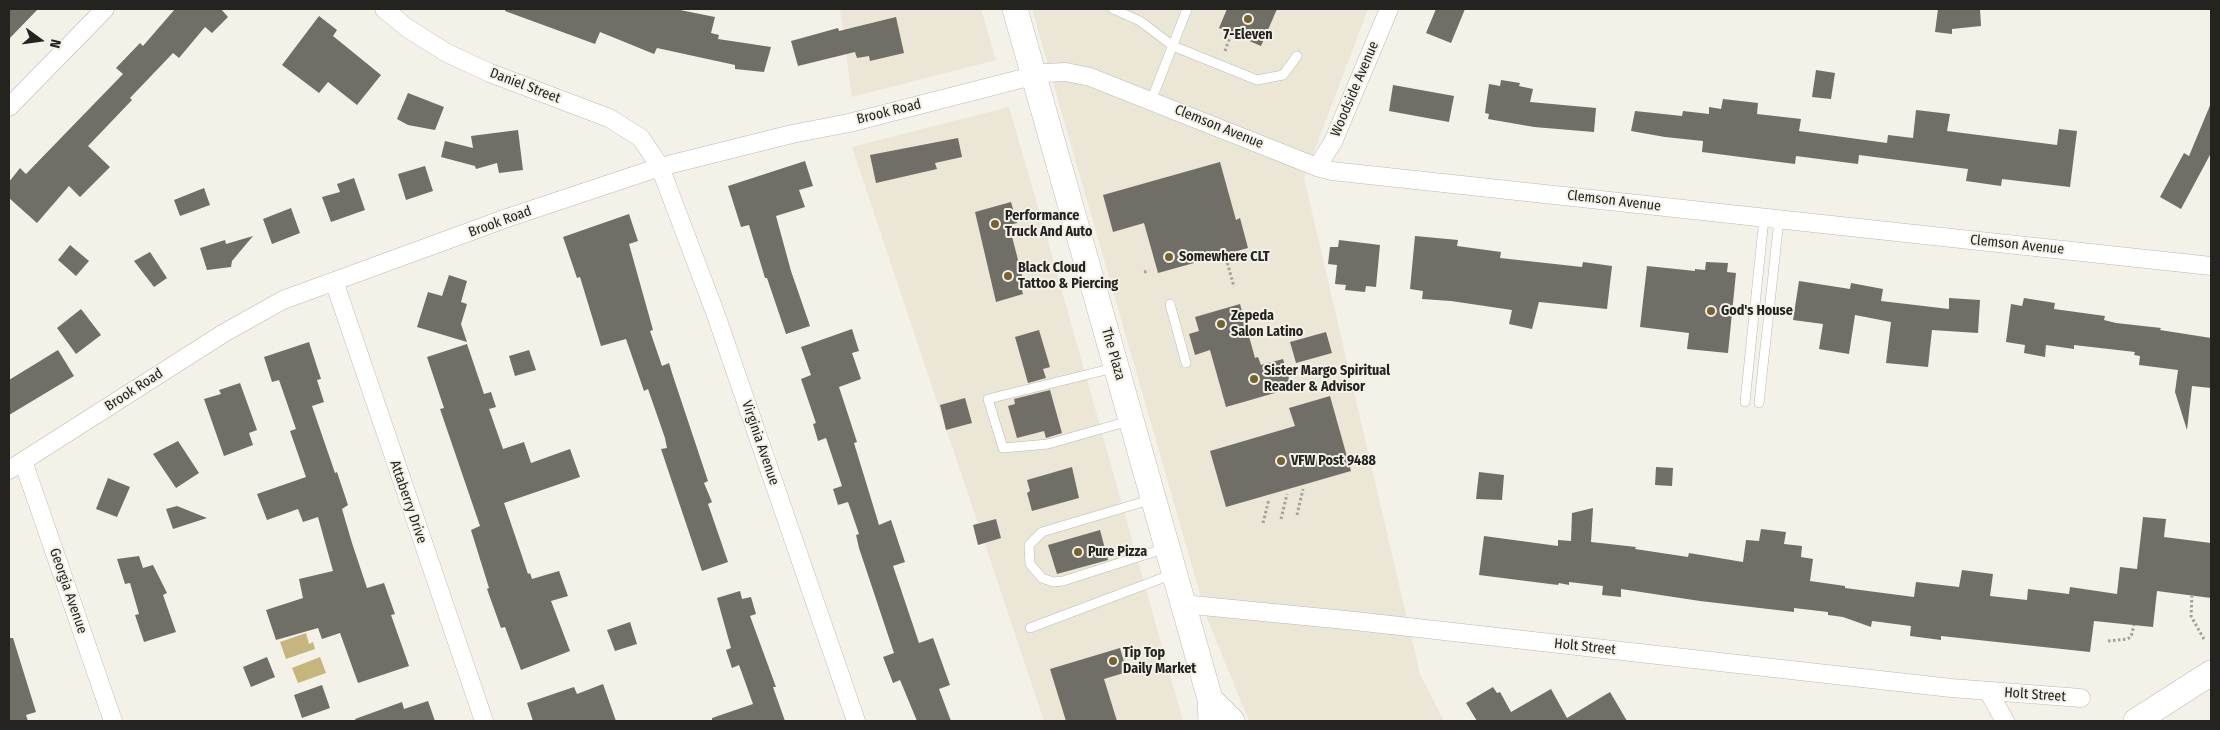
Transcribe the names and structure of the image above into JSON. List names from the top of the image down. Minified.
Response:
{"streets":{"main road":["The Plaza"],"street":["Daniel Street","Woodside Avenue","Brook Road","Clemson Avenue","Virginia Avenue","Attaberry Drive","Georgia Avenue","Holt Street"]},"crossings":[["Daniel Street","Brook Road"],["Daniel Street","Virginia Avenue"],["Woodside Avenue","Clemson Avenue"],["Brook Road","Clemson Avenue"],["Brook Road","The Plaza"],["Brook Road","Virginia Avenue"],["Brook Road","Attaberry Drive"],["Brook Road","Georgia Avenue"],["Clemson Avenue","The Plaza"],["The Plaza","Holt Street"]],"places":["7-Eleven","Performance Truck And Auto","Somewhere CLT","Black Cloud Tattoo & Piercing","God's House","Zepeda Salon Latino","Sister Margo Spiritual Reader & Advisor","VFW Post 9488","Pure Pizza","Tip Top Daily Market"],"north":"right"}
